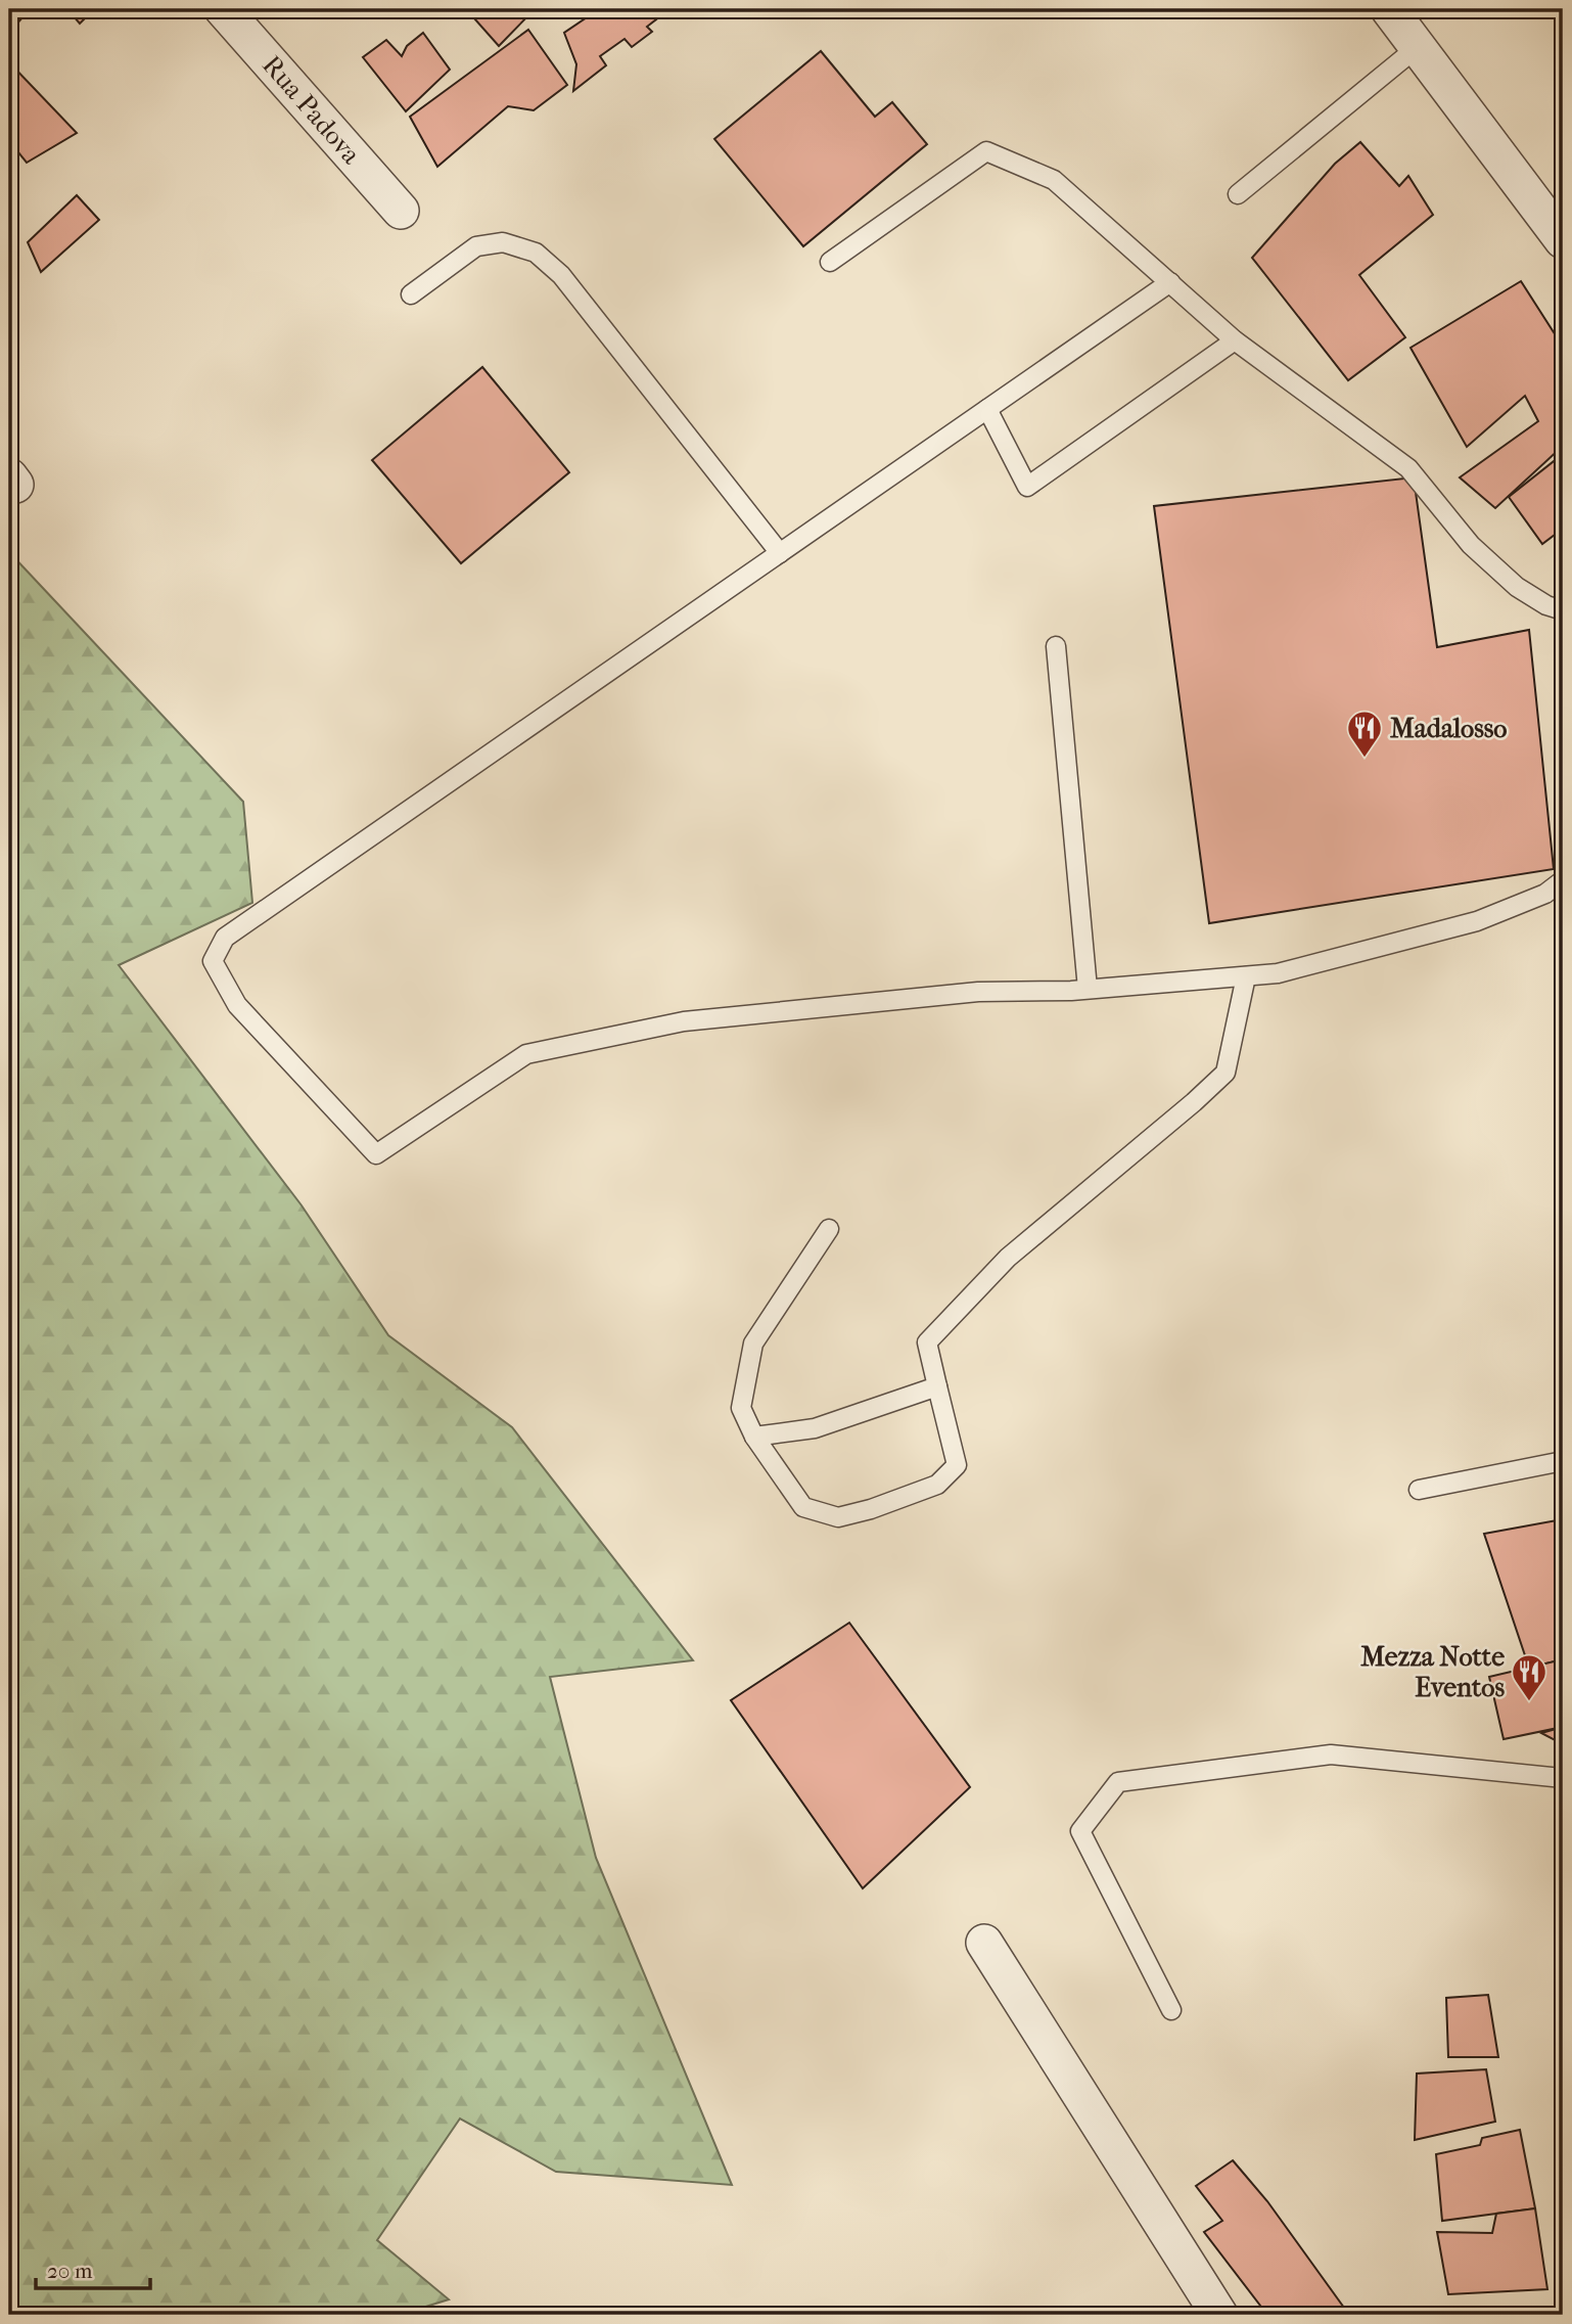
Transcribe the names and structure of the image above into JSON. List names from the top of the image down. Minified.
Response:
{"streets":{"street":["Rua Padova"]},"places":{"restaurant":["Madalosso","Mezza Notte Eventos"]},"scale_bar":"20 m"}
